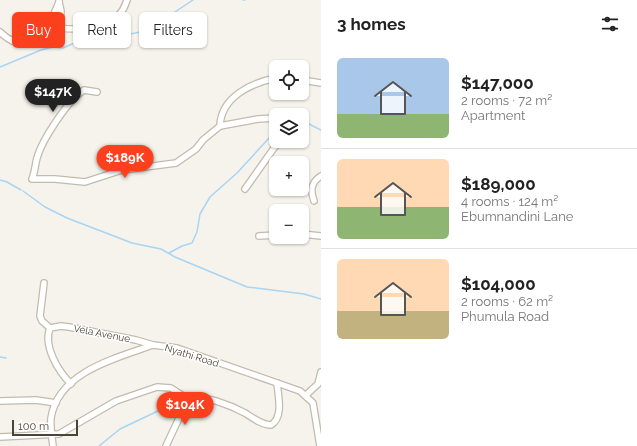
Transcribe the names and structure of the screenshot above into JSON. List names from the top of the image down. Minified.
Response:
{"streets":{"street":["Vela Avenue","Nyathi Road"]},"crossings":[["Vela Avenue","Nyathi Road"]],"scale_bar":"100 m","page":{"heading":"3 homes","chip":["Buy","Rent","Filters"],"list":[{"name":"$147,000","note":"2 rooms · 72 m² · Apartment"},{"name":"$189,000","note":"4 rooms · 124 m² · Ebumnandini Lane"},{"name":"$104,000","note":"2 rooms · 62 m² · Phumula Road"}],"map_buttons":["+","−"],"price":["$147K","$189K","$104K"],"scale":"100 m"}}
